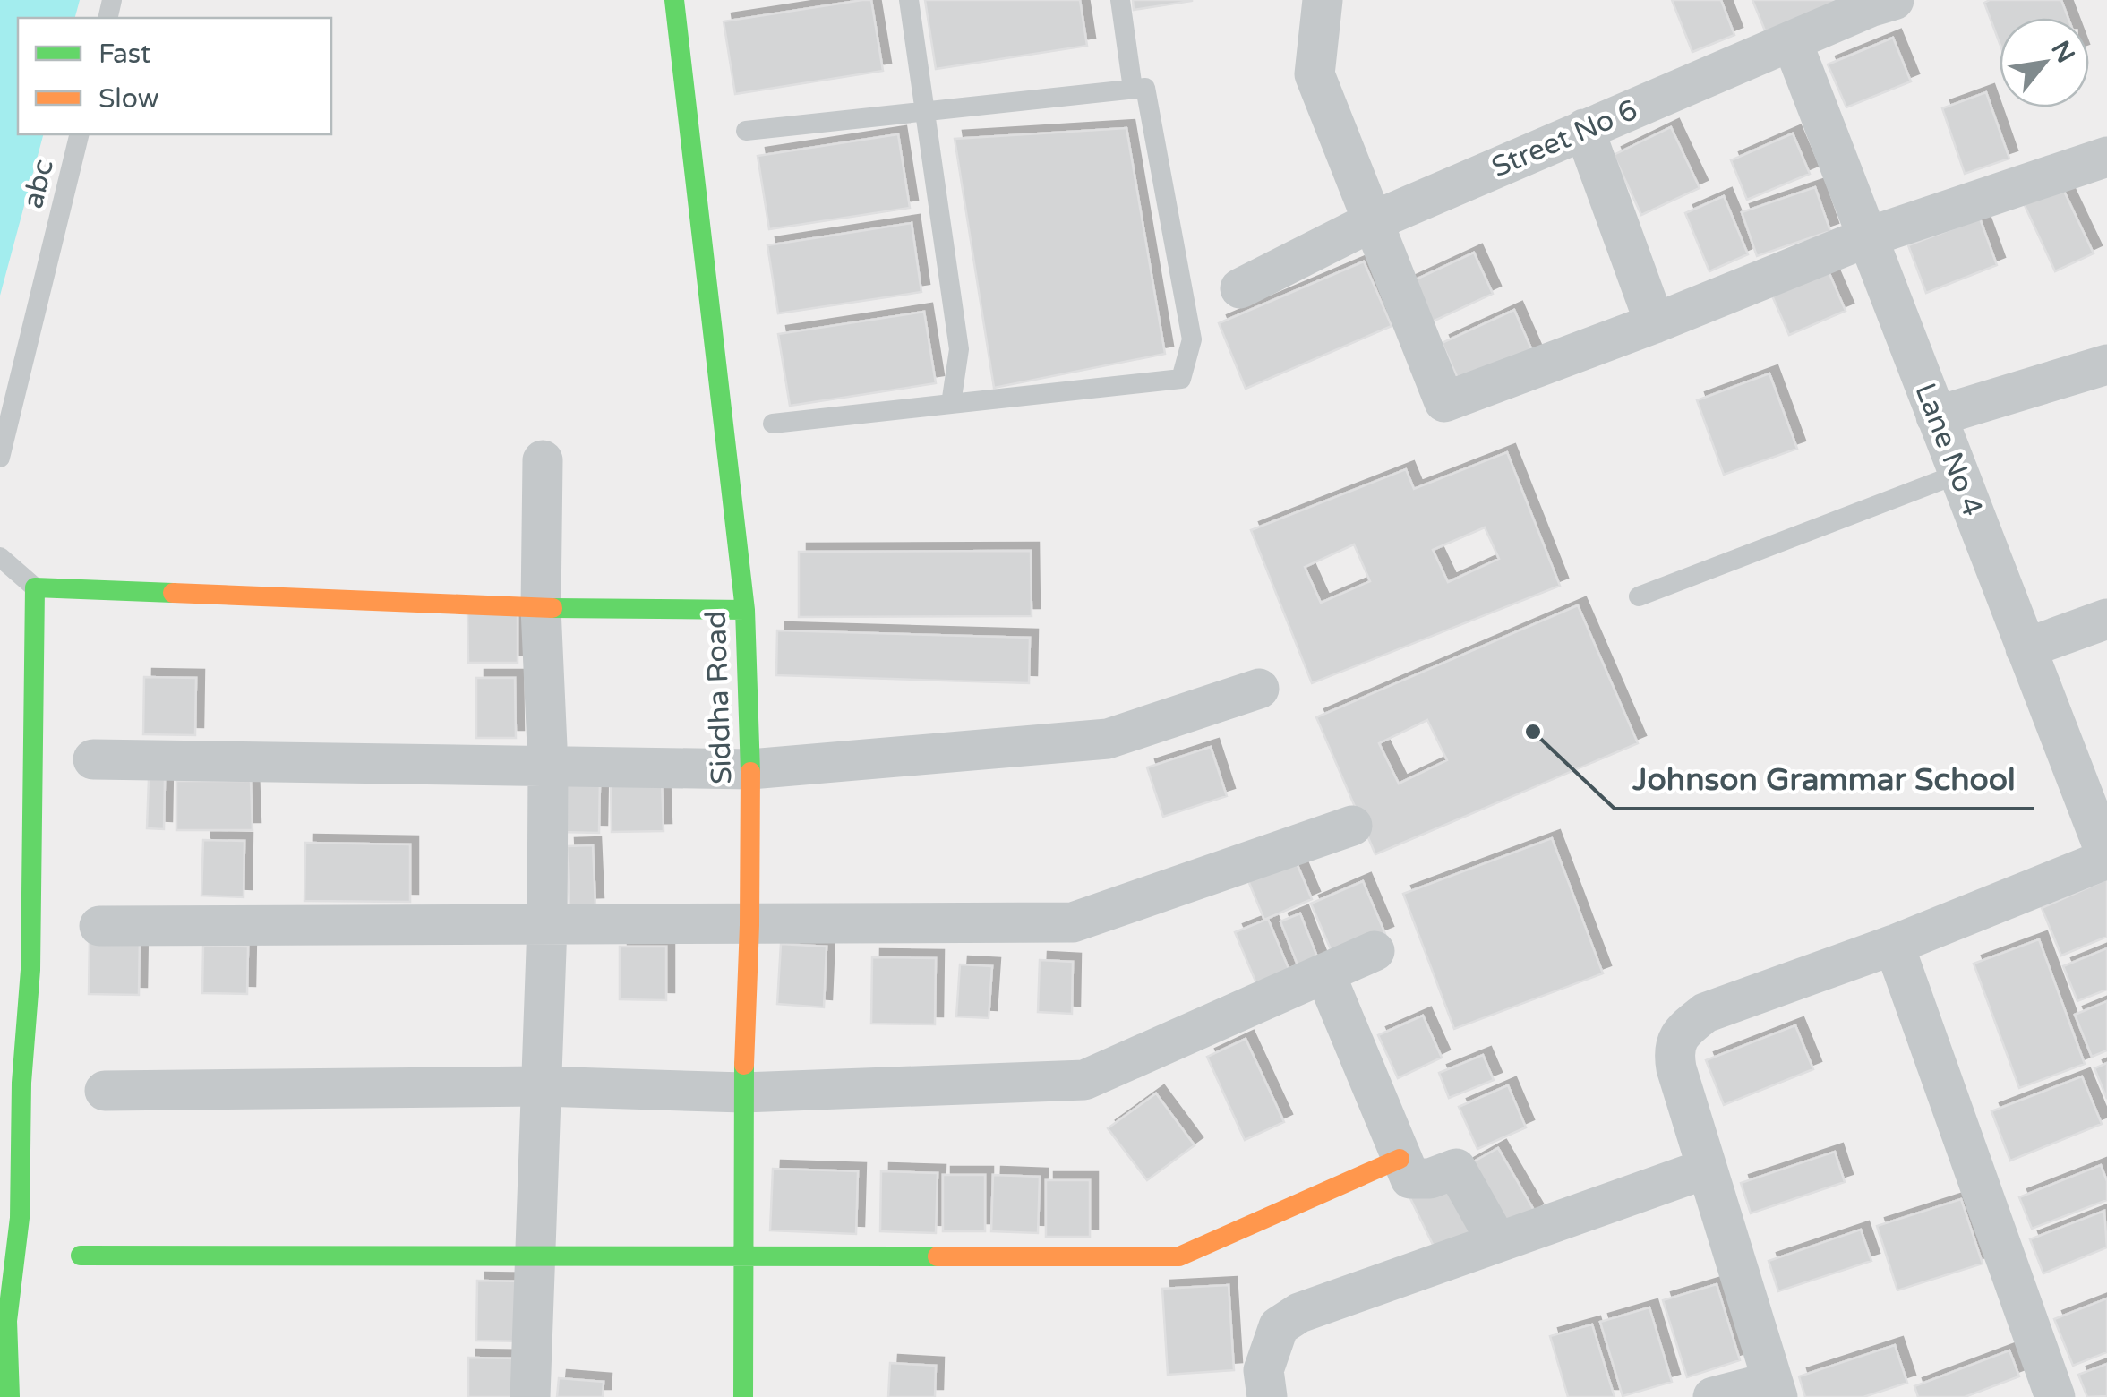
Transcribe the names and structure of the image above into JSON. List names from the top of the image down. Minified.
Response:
{"streets":{"street":["Street No 6","Lane No 4","Siddha Road"],"lane":["abc"]},"crossings":[["Street No 6","Lane No 4"]],"places":["Johnson Grammar School"],"legend":["Fast","Slow"],"north":"top right"}
